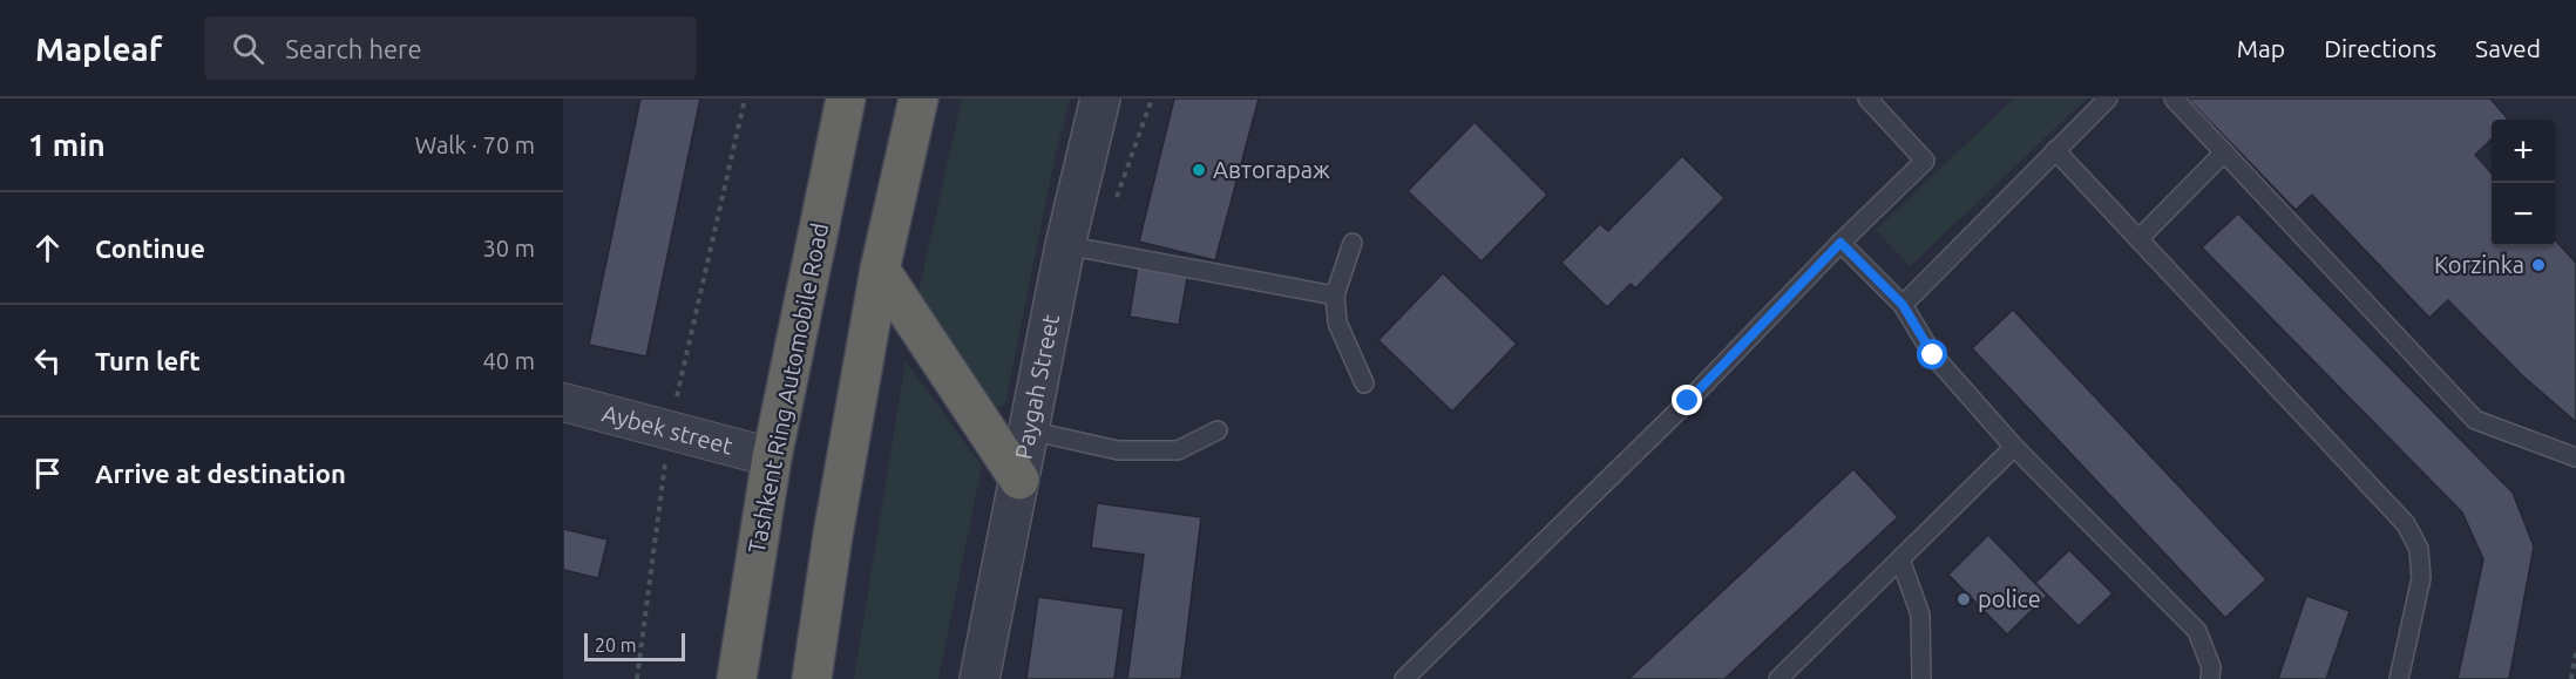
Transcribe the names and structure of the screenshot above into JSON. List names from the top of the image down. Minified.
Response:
{"streets":{"highway":["Tashkent Ring Automobile Road"],"street":["Paygah Street","Aybek street"]},"crossings":[["Tashkent Ring Automobile Road","Aybek street"]],"places":["Автогараж","Korzinka","police"],"scale_bar":"20 m","page":{"header":"Mapleaf","search":"Search here","nav":["Map","Directions","Saved"],"heading":["1 min","Walk · 70 m"],"map_buttons":["+","−"],"list":[["Continue","30 m"],["Turn left","40 m"],"Arrive at destination"],"scale":"20 m"}}
